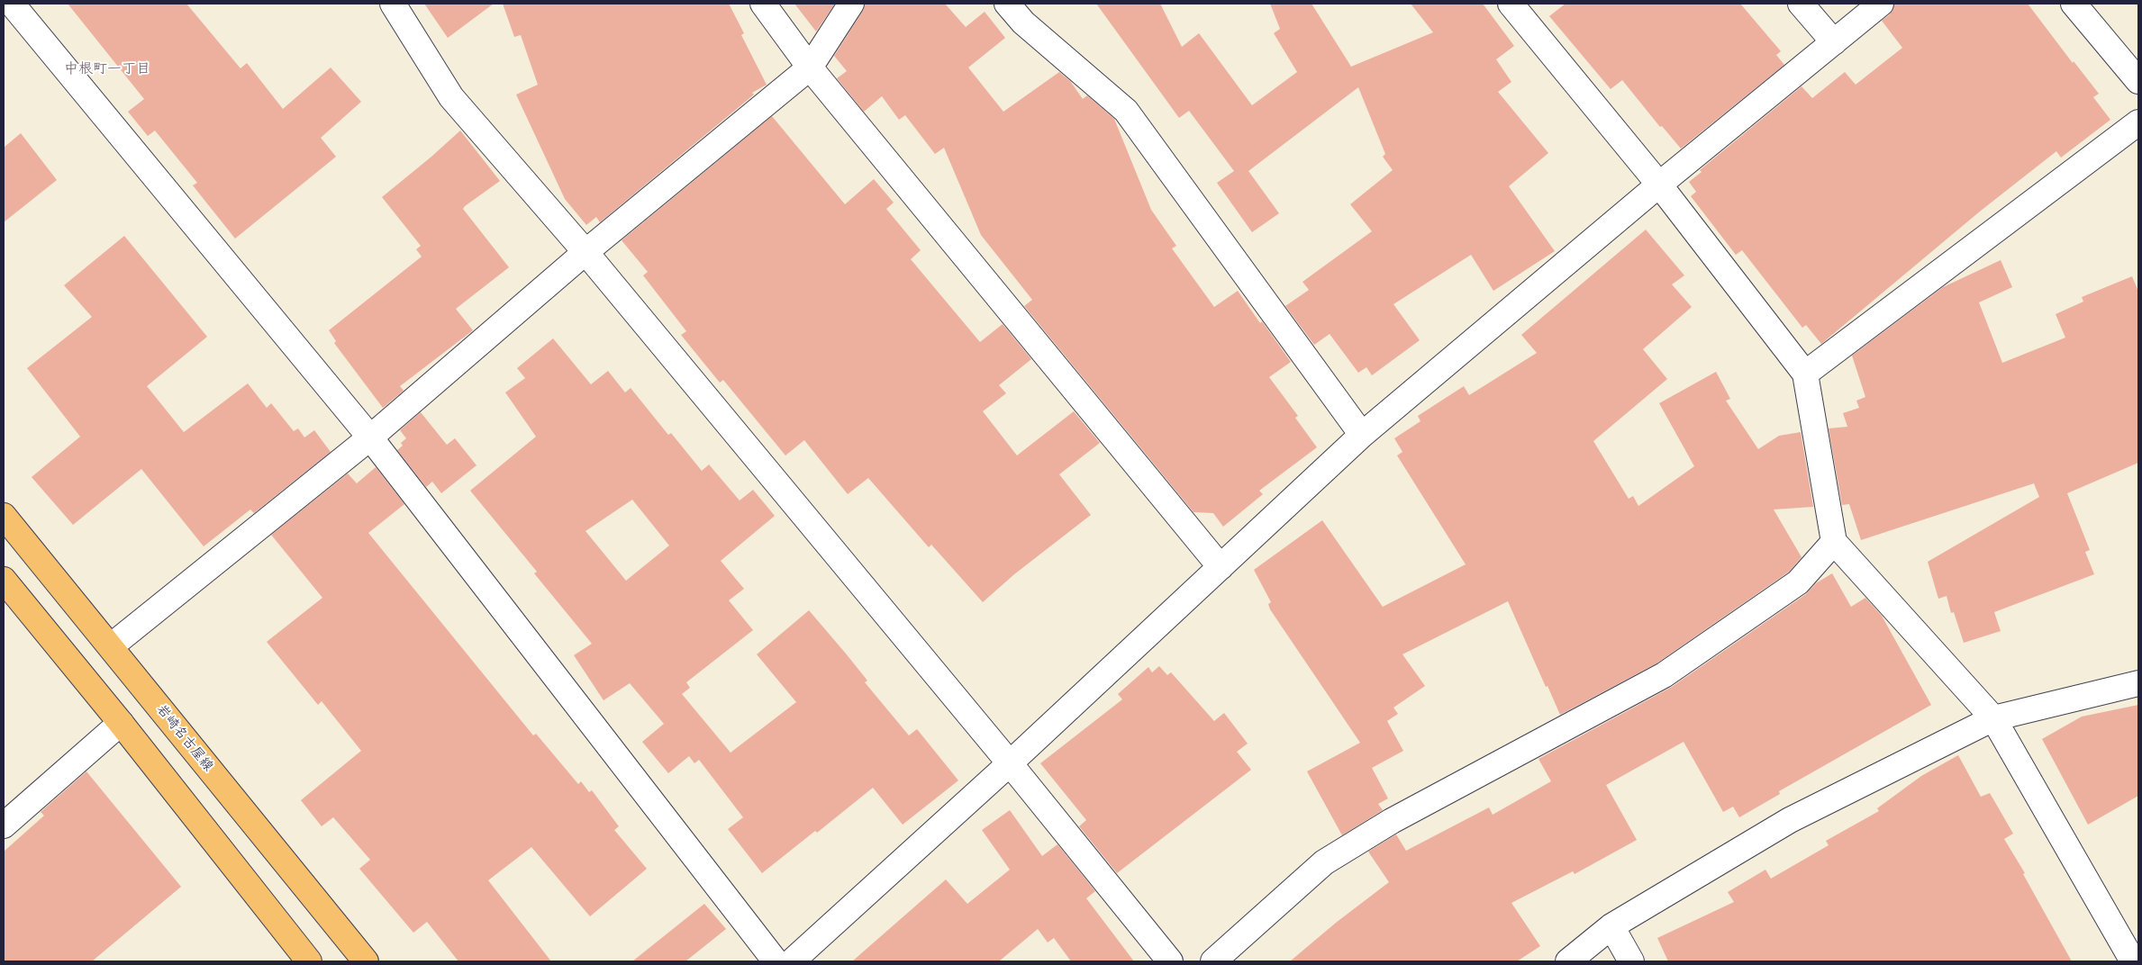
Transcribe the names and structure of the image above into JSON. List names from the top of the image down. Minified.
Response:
{"streets":{"main road":["岩崎名古屋線"]},"districts":["中根町一丁目"]}
